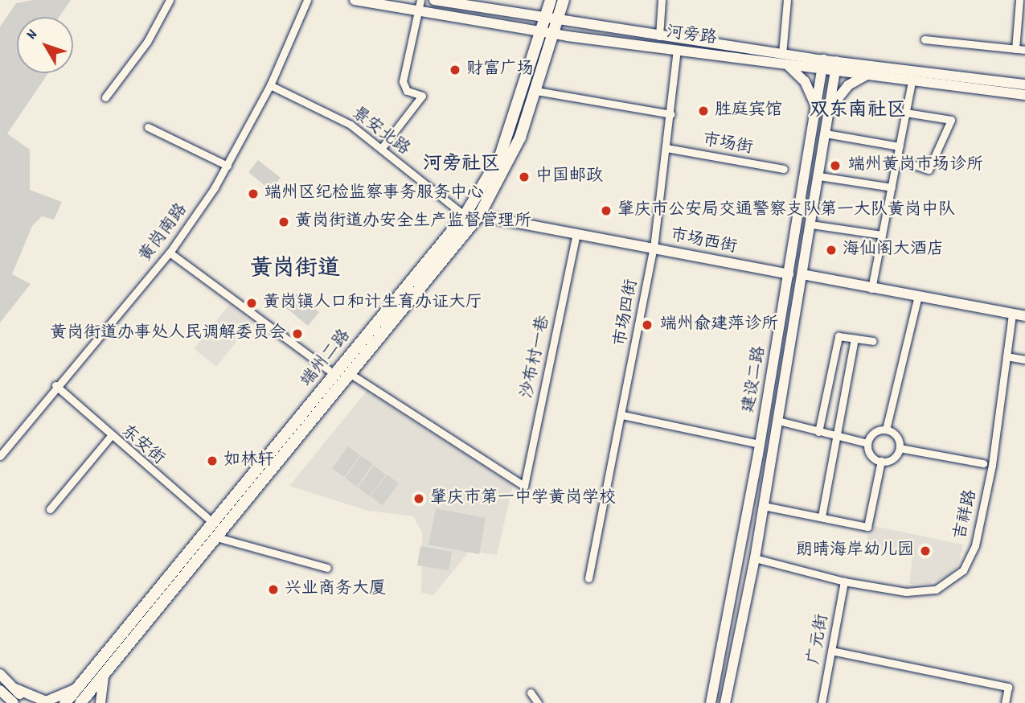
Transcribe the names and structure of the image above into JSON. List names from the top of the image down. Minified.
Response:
{"streets":{"main road":["端州二路"],"street":["河旁路","景安北路","市场街","黄岗南路","市场西街","市场四街","沙布村一巷","建设二路","东安街","吉祥路","广元街"]},"crossings":[["河旁路","市场四街"],["河旁路","端州二路"],["河旁路","建设二路"],["景安北路","黄岗南路"],["景安北路","端州二路"],["市场街","市场四街"],["黄岗南路","东安街"],["市场西街","市场四街"],["市场西街","沙布村一巷"],["市场西街","端州二路"],["市场西街","建设二路"],["沙布村一巷","端州二路"],["端州二路","东安街"],["建设二路","吉祥路"],["吉祥路","广元街"]],"districts":["双东南社区","河旁社区","黄岗街道"],"places":["财富广场","胜庭宾馆","端州黄岗市场诊所","中国邮政","端州区纪检监察事务服务中心","肇庆市公安局交通警察支队第一大队黄岗中队","黄岗街道办安全生产监督管理所","海仙阁大酒店","黄岗镇人口和计生育办证大厅","端州俞建萍诊所","黄岗街道办事处人民调解委员会","如林轩","肇庆市第一中学黄岗学校","朗晴海岸幼儿园","兴业商务大厦"],"north":"top left"}
